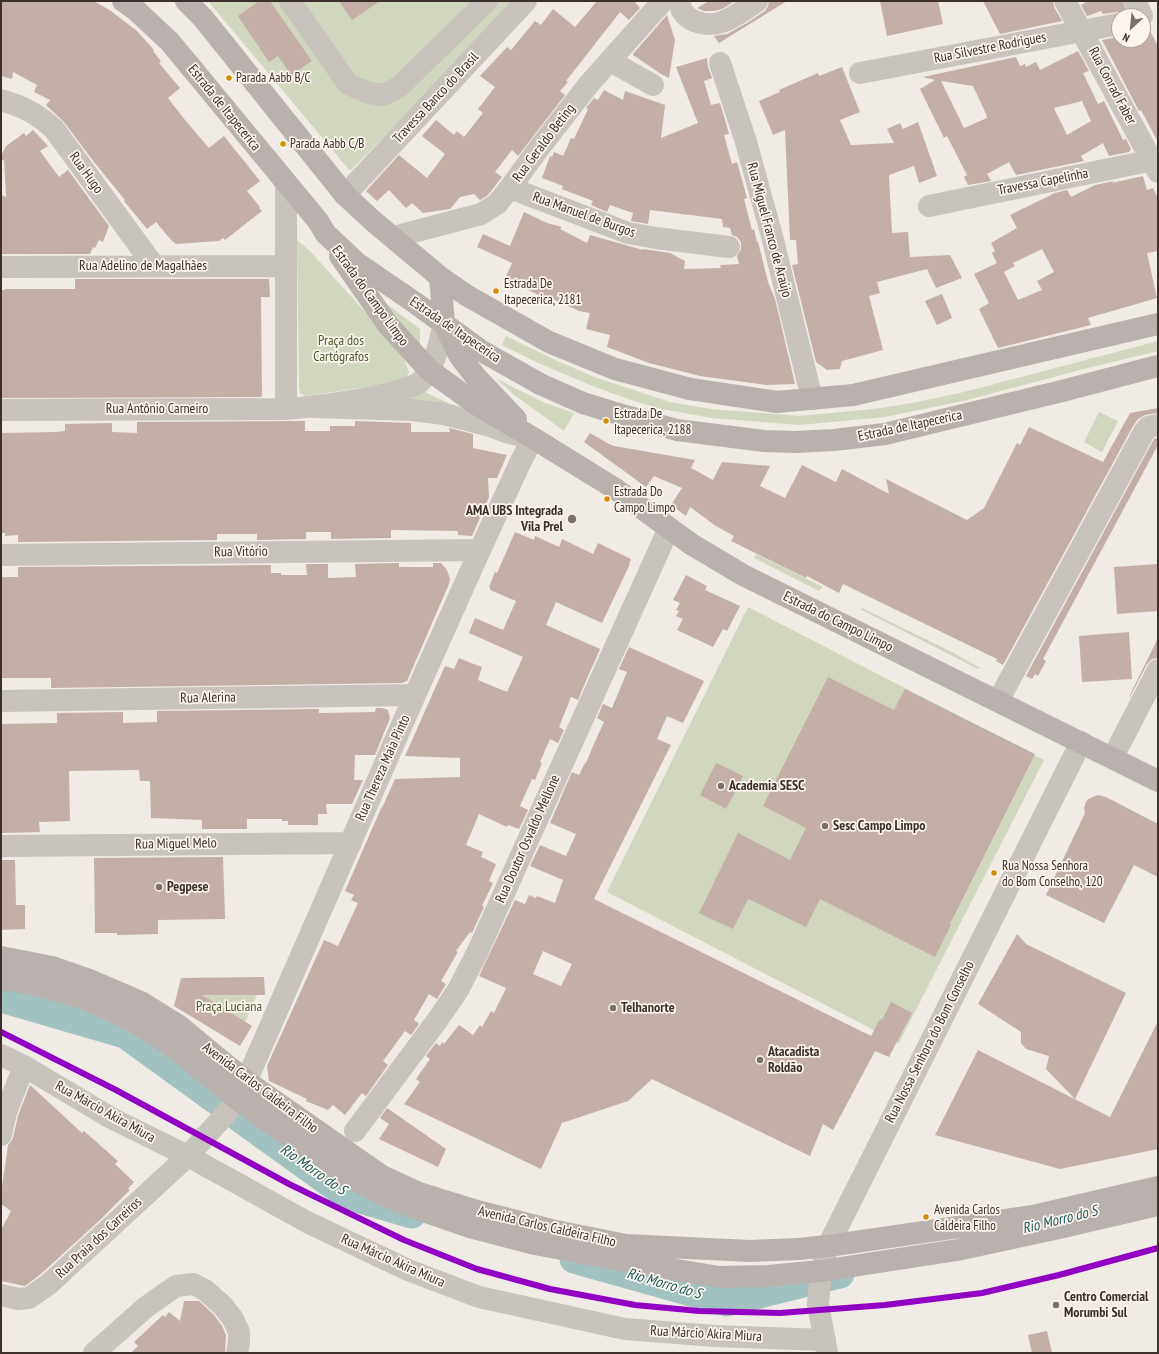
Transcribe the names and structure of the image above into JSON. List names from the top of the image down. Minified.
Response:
{"streets":{"main road":["Estrada de Itapecerica","Estrada do Campo Limpo","Avenida Carlos Caldeira Filho"],"street":["Rua Silvestre Rodrigues","Rua Conrad Faber","Travessa Banco do Brasil","Rua Geraldo Beting","Rua Hugo","Travessa Capelinha","Rua Manuel de Burgos","Rua Miguel Franco de Araújo","Rua Adelino de Magalhães","Rua Antônio Carneiro","Rua Vitório","Rua Alerina","Rua Thereza Maia Pinto","Rua Doutor Osvaldo Mellone","Rua Miguel Melo","Rua Nossa Senhora do Bom Conselho","Rua Márcio Akira Miura","Rua Praia dos Carreiros"]},"crossings":[["Rua Silvestre Rodrigues","Rua Conrad Faber"],["Rua Conrad Faber","Travessa Capelinha"],["Estrada de Itapecerica","Estrada do Campo Limpo"],["Estrada de Itapecerica","Rua Antônio Carneiro"],["Rua Geraldo Beting","Rua Manuel de Burgos"],["Rua Hugo","Rua Adelino de Magalhães"],["Estrada do Campo Limpo","Rua Antônio Carneiro"],["Estrada do Campo Limpo","Rua Thereza Maia Pinto"],["Estrada do Campo Limpo","Rua Doutor Osvaldo Mellone"],["Estrada do Campo Limpo","Rua Nossa Senhora do Bom Conselho"],["Rua Antônio Carneiro","Rua Thereza Maia Pinto"],["Rua Vitório","Rua Thereza Maia Pinto"],["Rua Alerina","Rua Thereza Maia Pinto"],["Rua Thereza Maia Pinto","Rua Miguel Melo"],["Rua Thereza Maia Pinto","Avenida Carlos Caldeira Filho"],["Rua Thereza Maia Pinto","Rua Praia dos Carreiros"],["Rua Nossa Senhora do Bom Conselho","Avenida Carlos Caldeira Filho"],["Rua Nossa Senhora do Bom Conselho","Rua Márcio Akira Miura"],["Avenida Carlos Caldeira Filho","Rua Praia dos Carreiros"],["Rua Márcio Akira Miura","Rua Praia dos Carreiros"]],"water":["Rio Morro do S"],"parks":["Praça dos Cartógrafos","Praça Luciana"],"places":["Parada Aabb B/C","Parada Aabb C/B","Estrada De Itapecerica, 2181","Estrada De Itapecerica, 2188","Estrada Do Campo Limpo","AMA UBS Integrada Vila Prel","Academia SESC","Sesc Campo Limpo","Rua Nossa Senhora do Bom Conselho, 120","Pegpese","Telhanorte","Atacadista Roldão","Avenida Carlos Caldeira Filho","Centro Comercial Morumbi Sul"],"north":"bottom left"}
